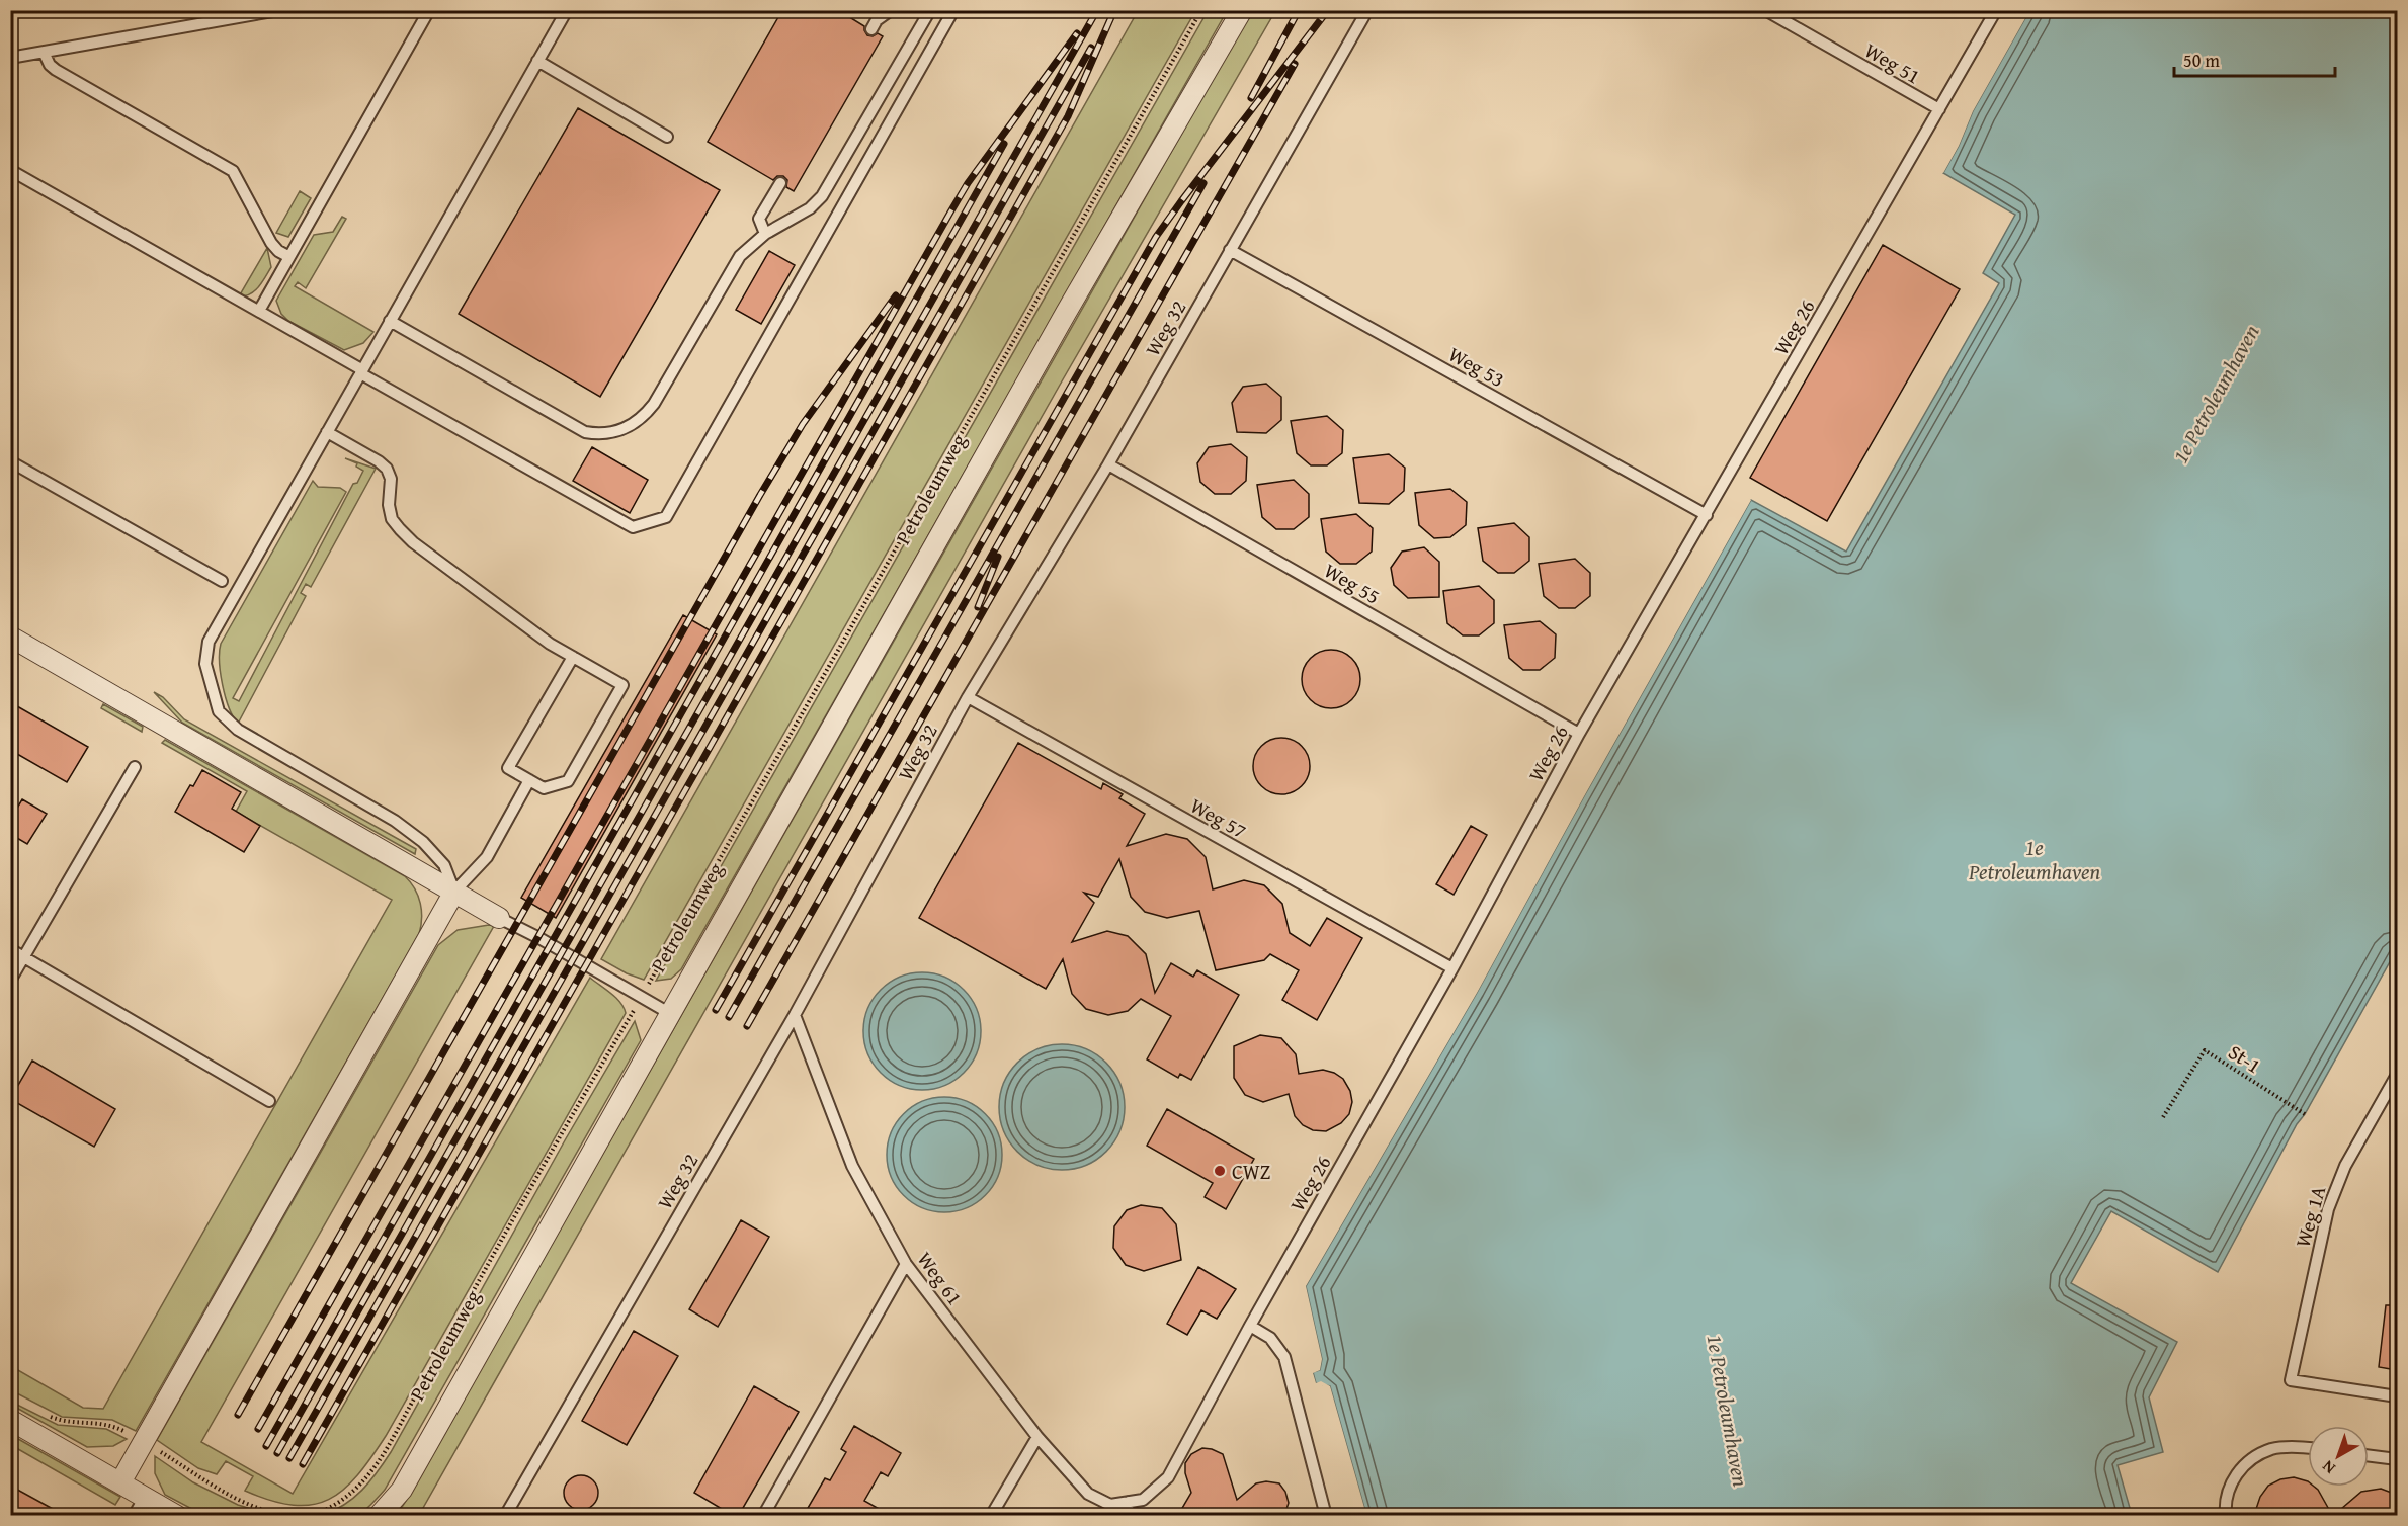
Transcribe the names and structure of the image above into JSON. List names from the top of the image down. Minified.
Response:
{"streets":{"street":["Petroleumweg"],"lane":["Weg 51","Weg 26","Weg 32","Weg 53","Weg 55","Weg 57","Weg 1A","Weg 61"],"path":["St-1"]},"crossings":[["Weg 51","Weg 26"],["Weg 26","Weg 53"],["Weg 26","Weg 55"],["Weg 26","Weg 57"],["Weg 26","Weg 61"],["Weg 32","Weg 53"],["Weg 32","Weg 55"],["Weg 32","Weg 57"],["Weg 32","Weg 61"]],"water":["1e Petroleumhaven"],"places":["CWZ"],"scale_bar":"50 m","north":"bottom left"}
